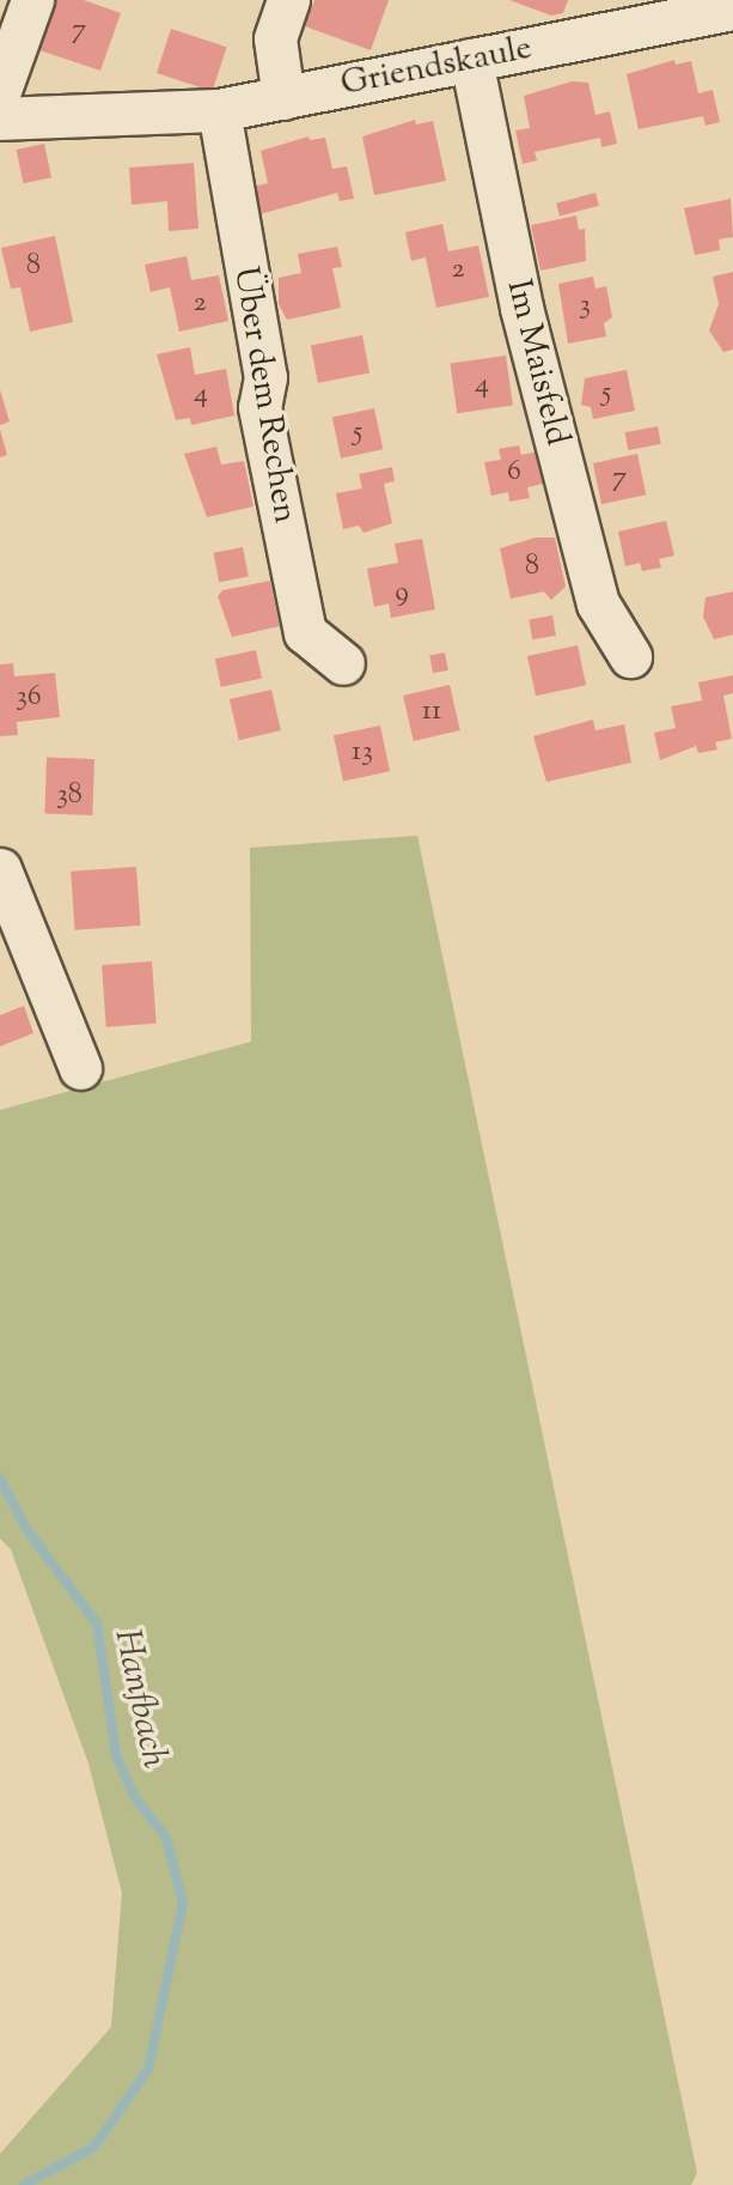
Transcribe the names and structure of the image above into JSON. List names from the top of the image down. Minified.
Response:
{"streets":{"street":["Griendskaule","Im Maisfeld","Über dem Rechen"]},"crossings":[["Griendskaule","Im Maisfeld"],["Griendskaule","Über dem Rechen"]],"water":["Hanfbach"],"house_numbers":["7","8","2","2","3","4","5","4","5","6","7","8","9","36","11","13","38"]}
